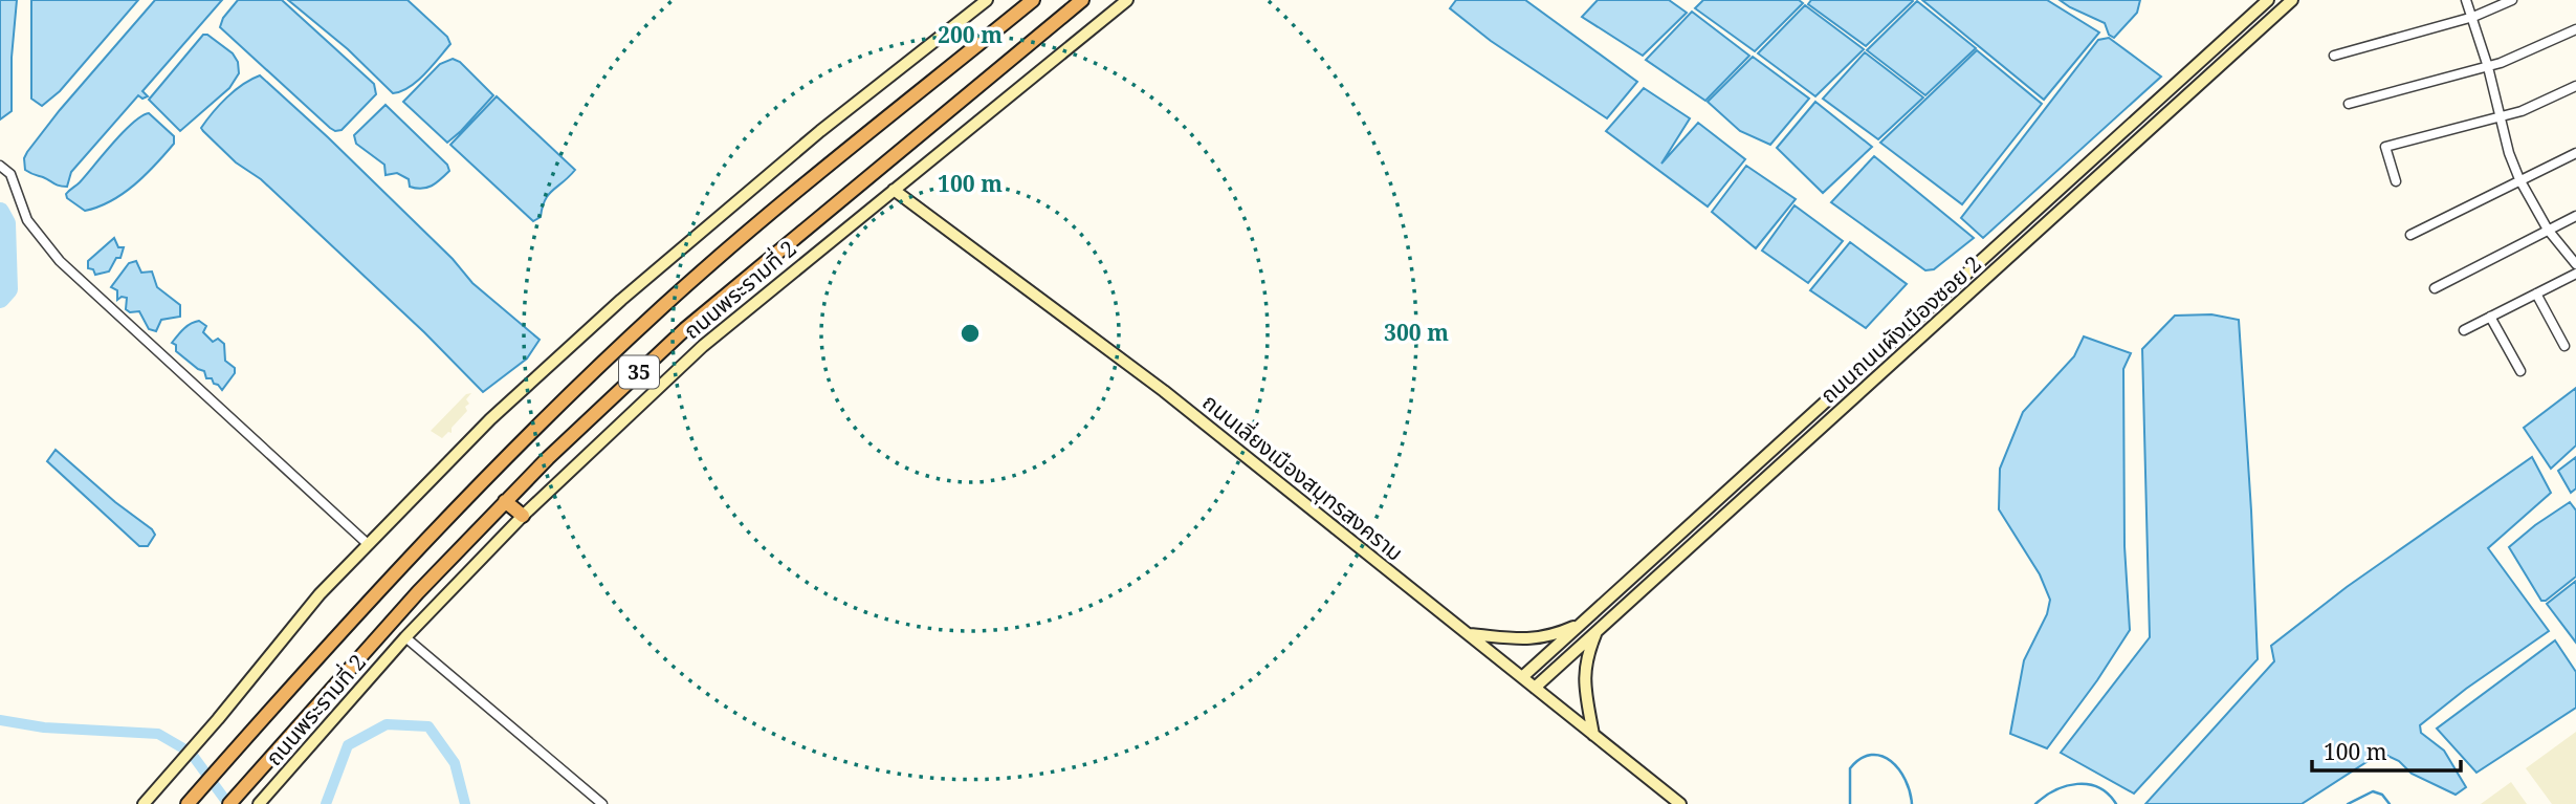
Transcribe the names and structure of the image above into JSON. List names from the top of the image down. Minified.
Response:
{"streets":{"highway":["ถนนพระรามที่ 2","35"],"main road":["ถนนถนนผังเมืองซอย 2","ถนนเลี่ยงเมืองสมุทรสงคราม"]},"crossings":[["ถนนพระรามที่ 2","ถนนเลี่ยงเมืองสมุทรสงคราม"],["ถนนถนนผังเมืองซอย 2","ถนนเลี่ยงเมืองสมุทรสงคราม"]],"scale_bar":"100 m","rings":["200 m","100 m","300 m"]}
